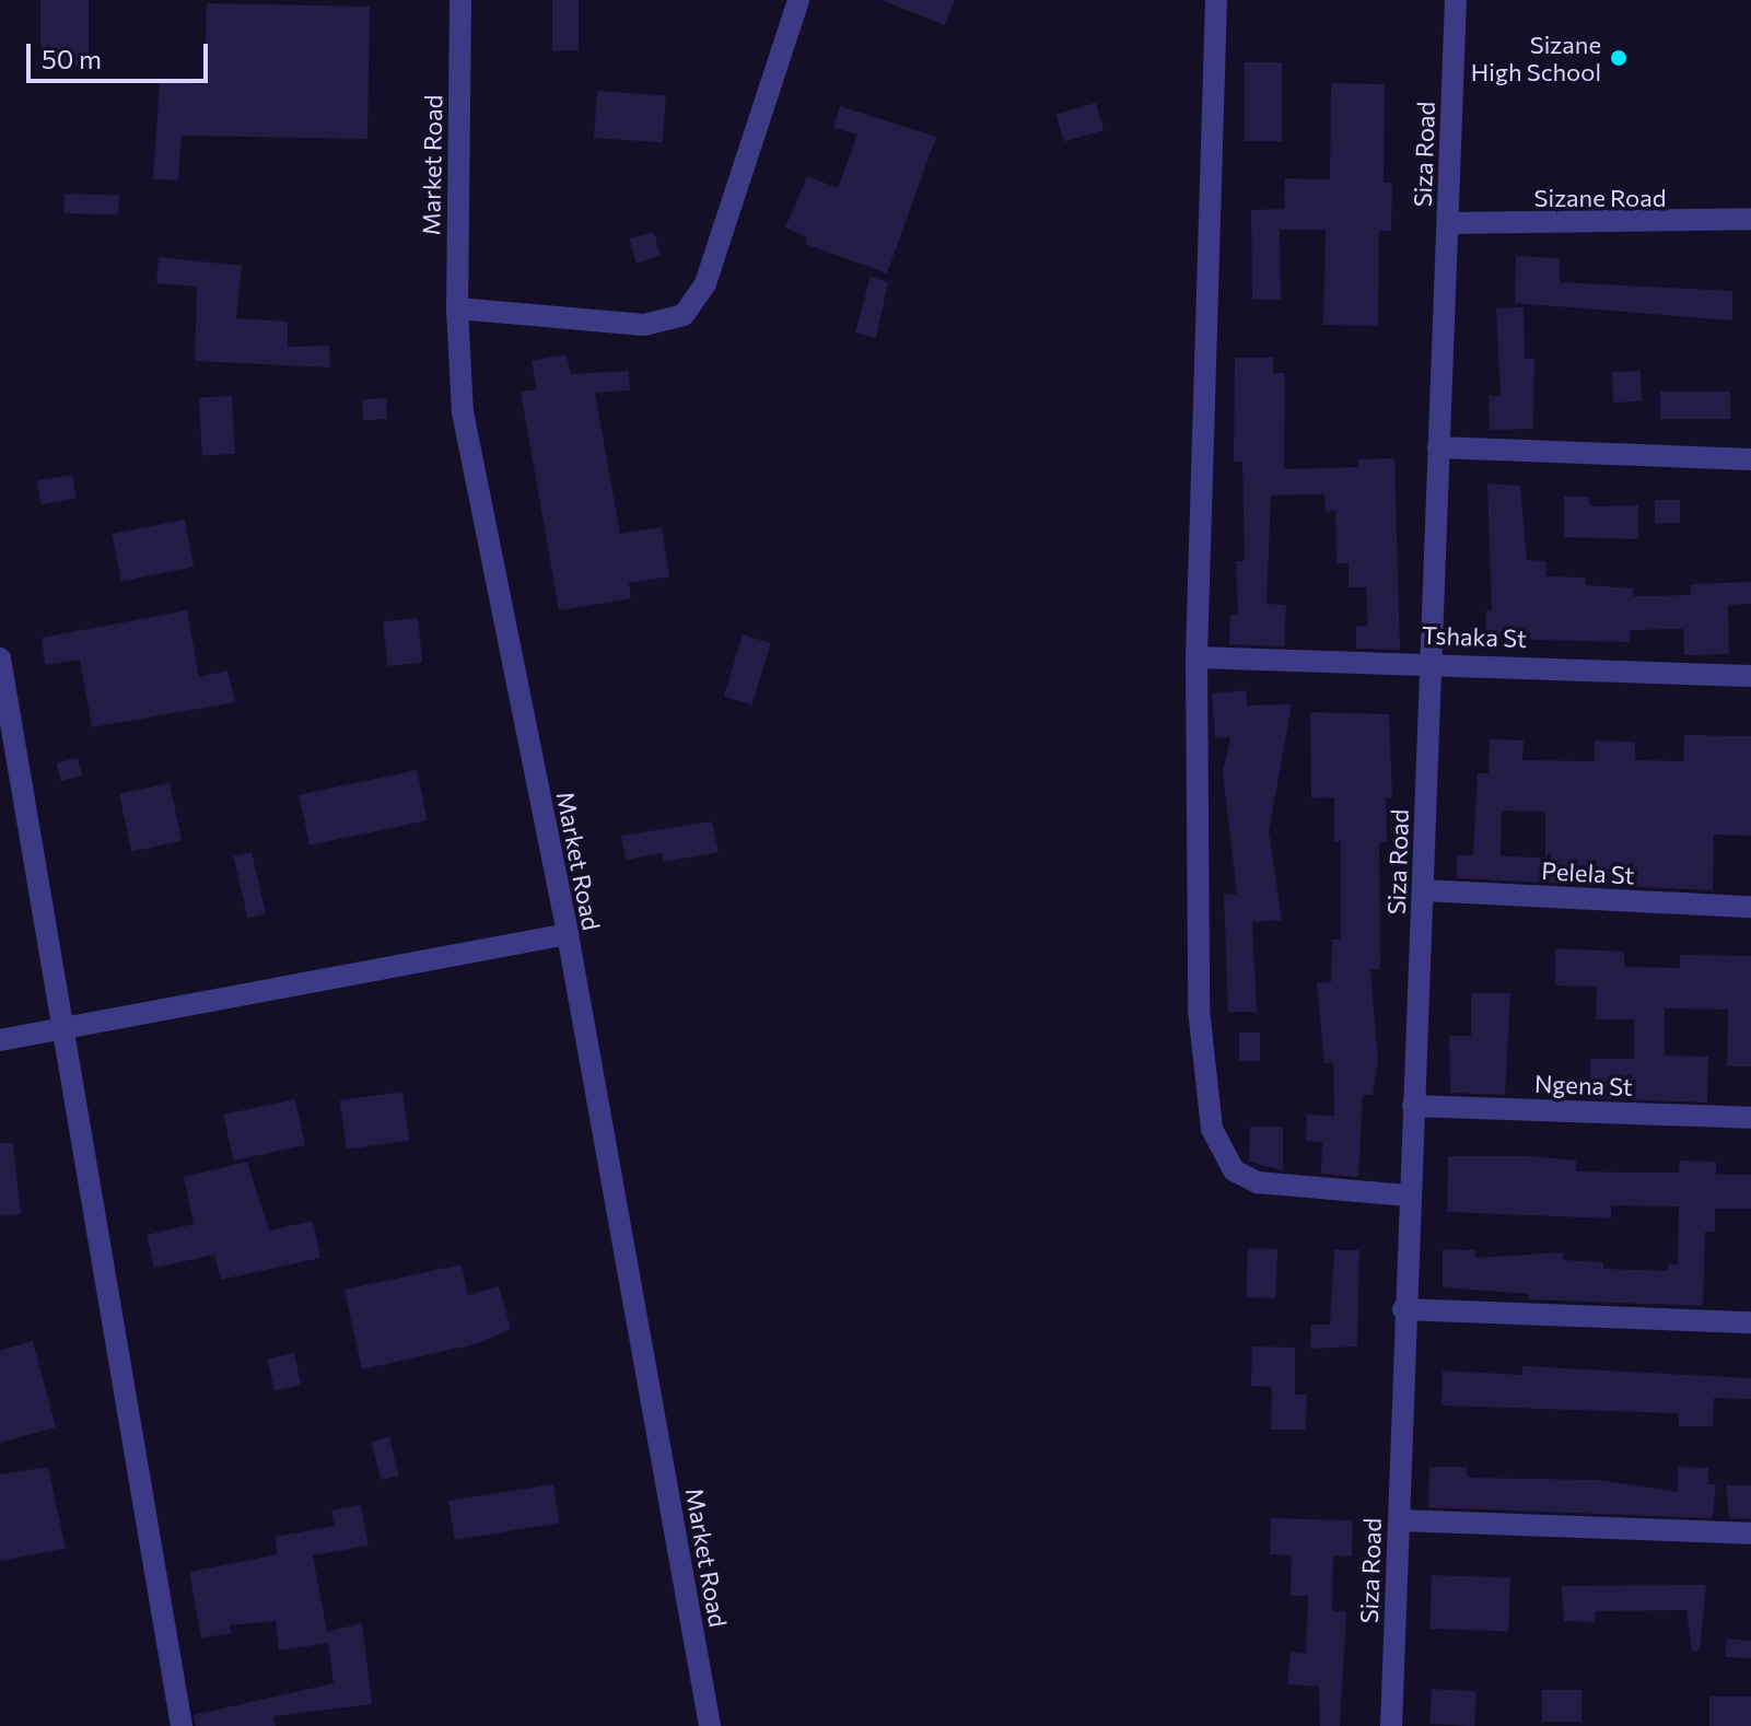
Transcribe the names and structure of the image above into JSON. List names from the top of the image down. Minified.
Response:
{"streets":{"street":["Siza Road","Market Road","Sizane Road","Tshaka St","Pelela St","Ngena St"]},"crossings":[["Siza Road","Sizane Road"],["Siza Road","Tshaka St"],["Siza Road","Pelela St"],["Siza Road","Ngena St"]],"places":["Sizane High School"],"scale_bar":"50 m"}
